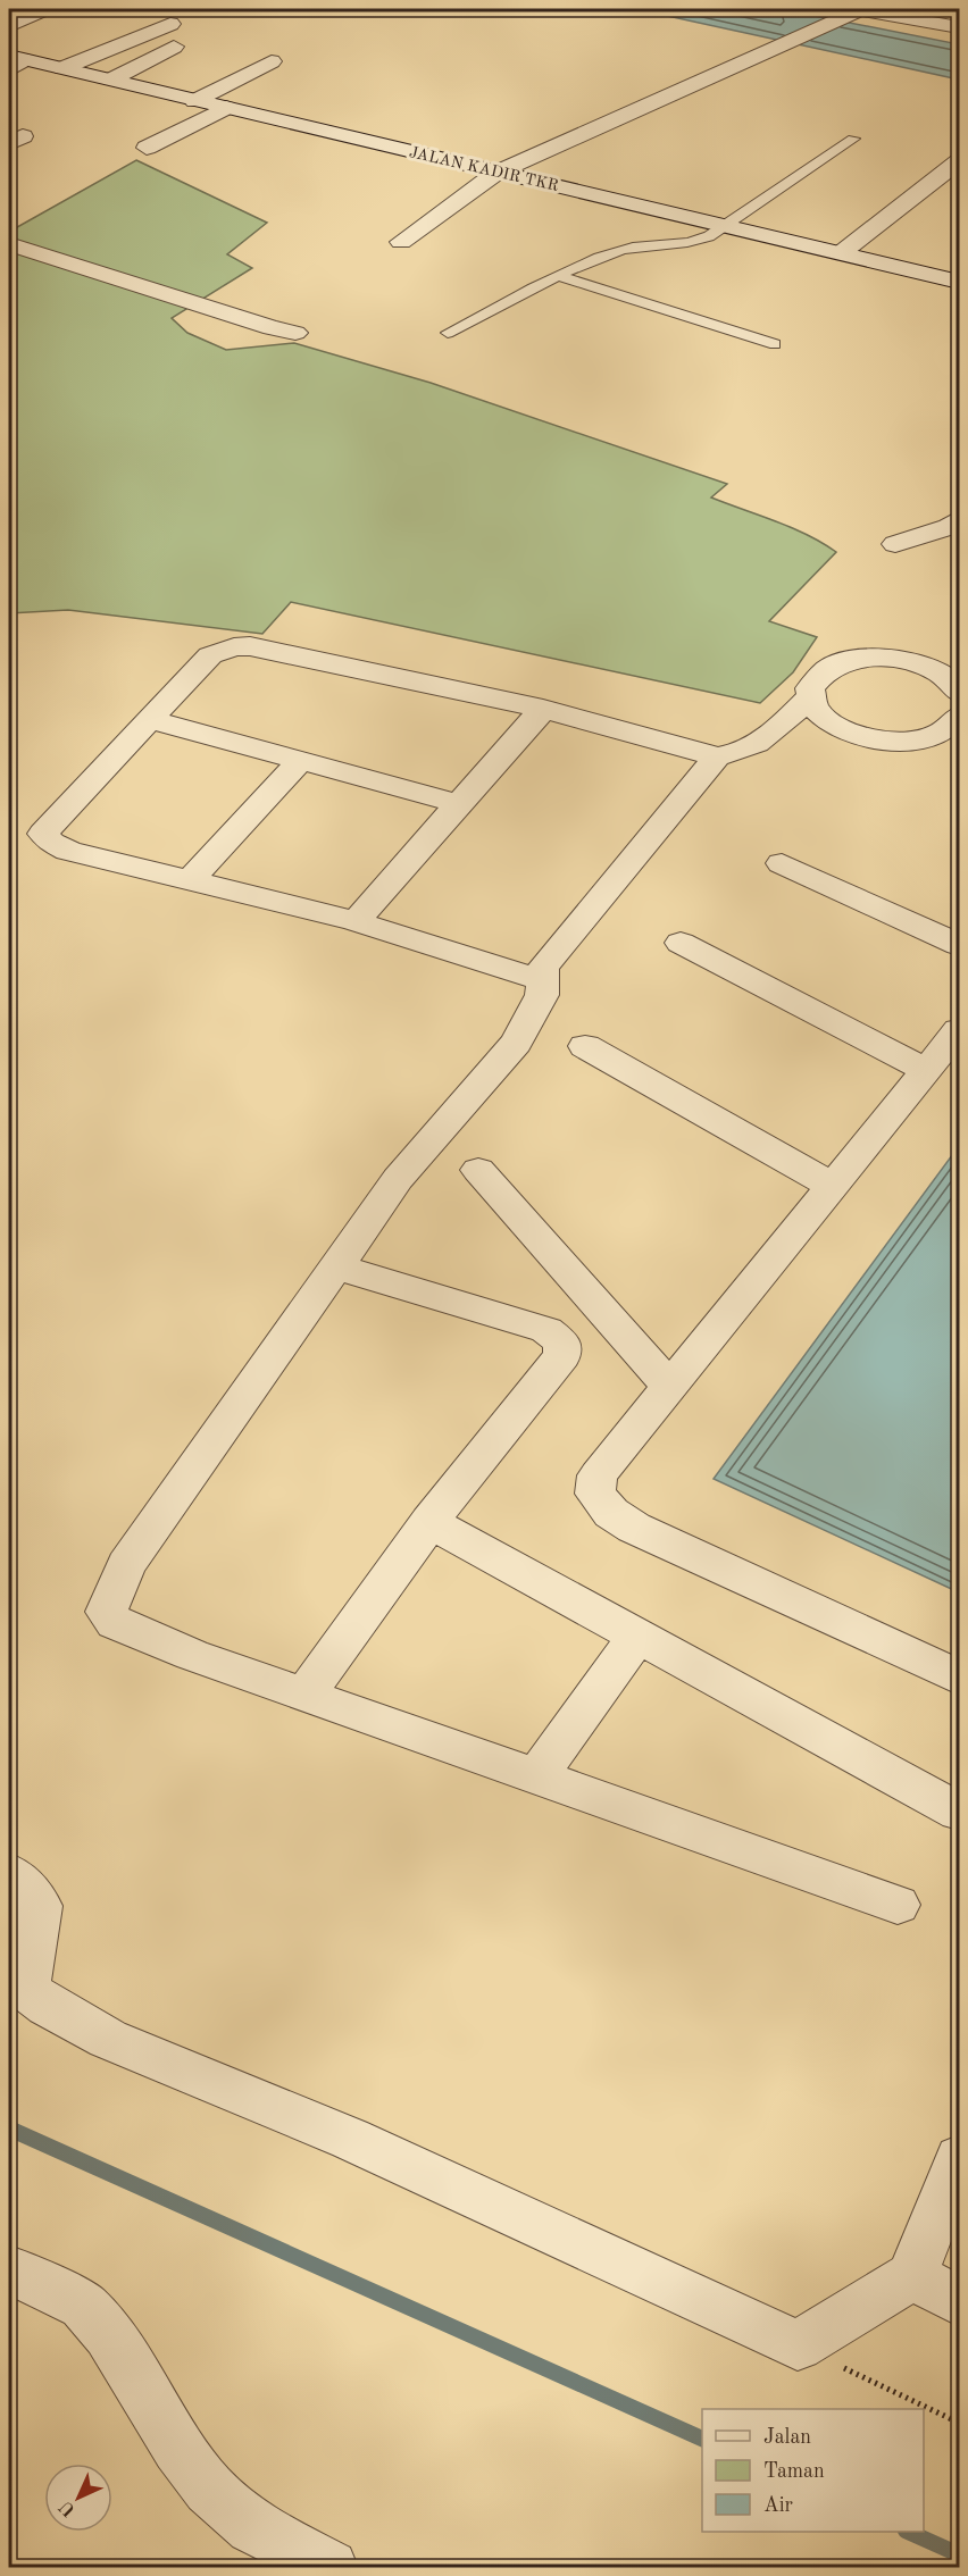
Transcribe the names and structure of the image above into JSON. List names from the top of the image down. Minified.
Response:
{"streets":{"street":["JALAN KADIR TKR"]},"legend":["Jalan","Taman","Air"],"north":"bottom left"}
